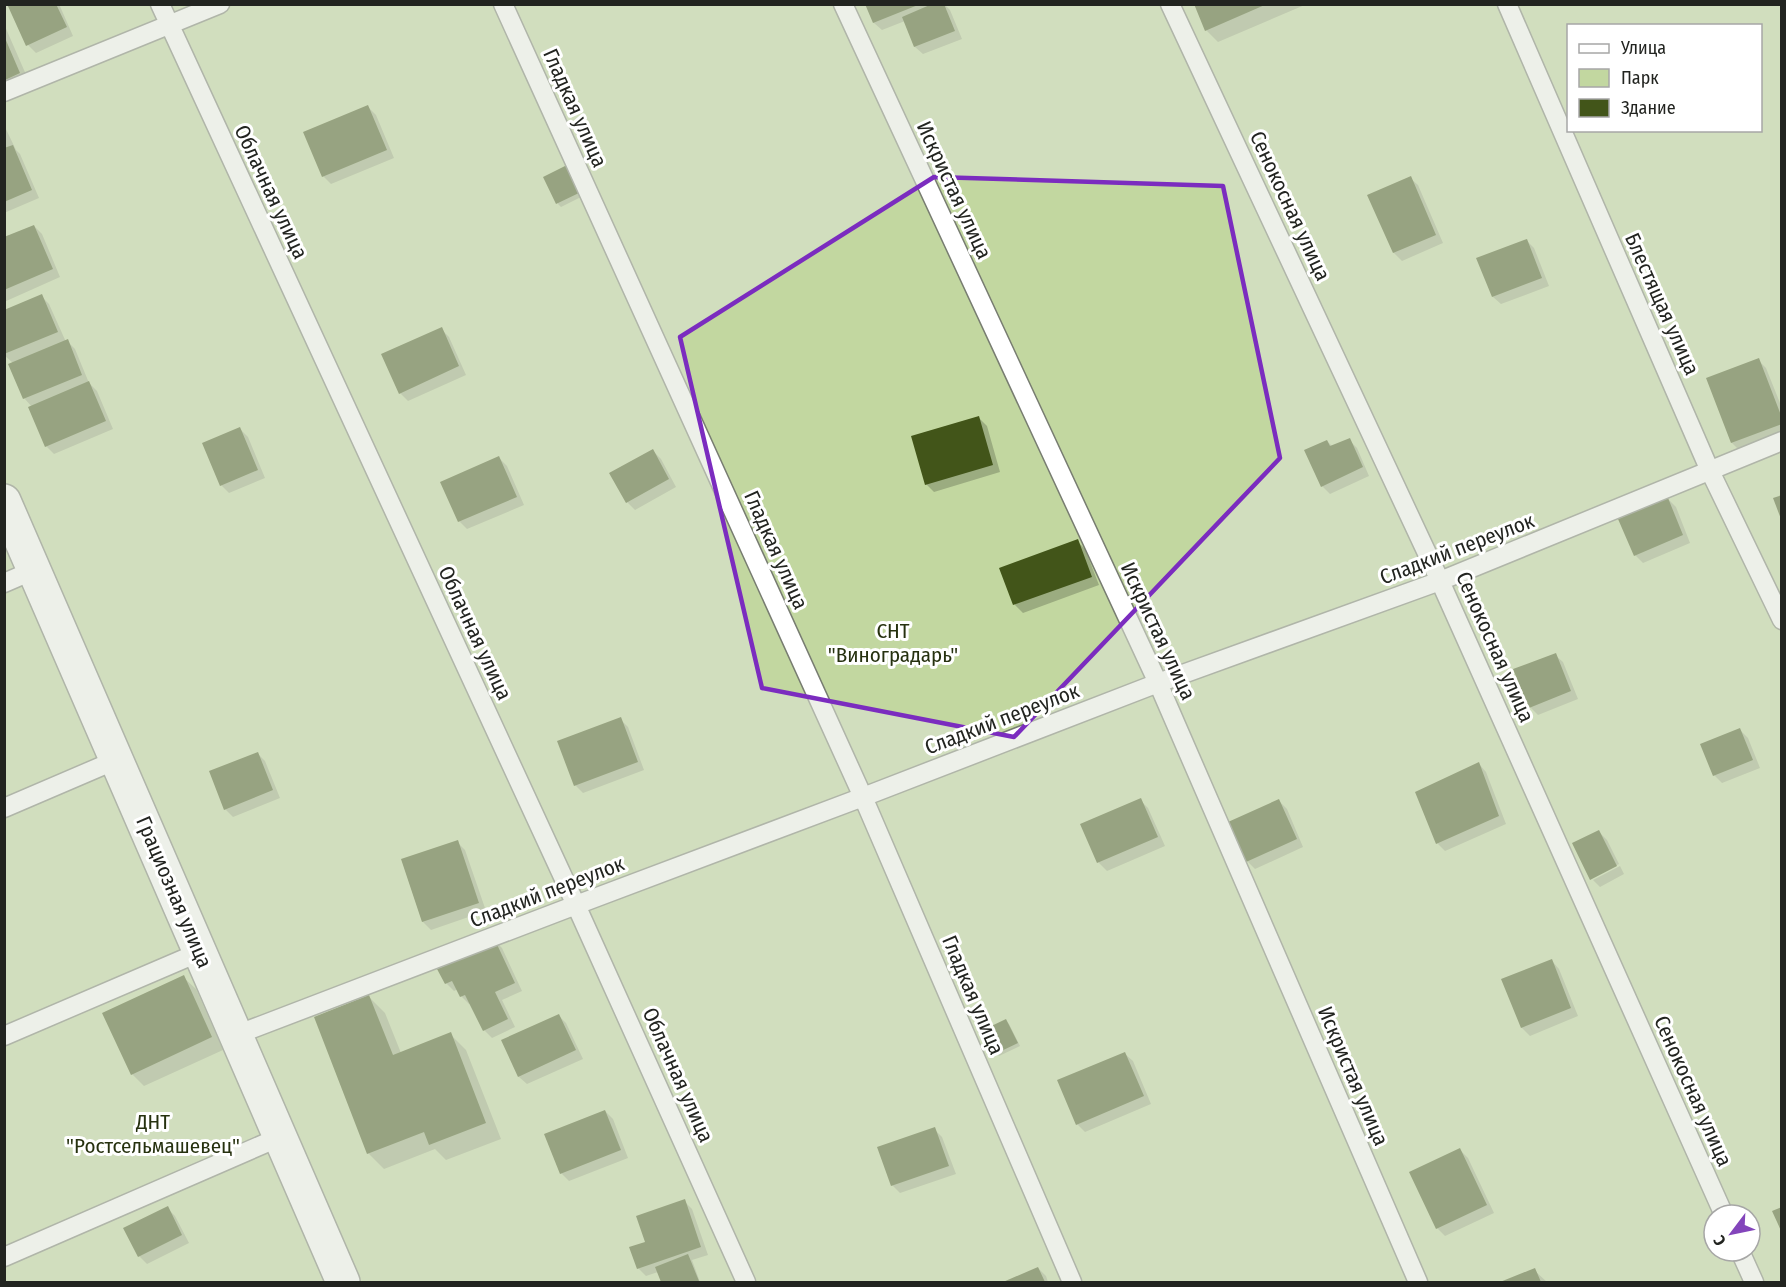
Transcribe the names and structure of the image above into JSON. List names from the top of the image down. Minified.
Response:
{"streets":{"street":["Грациозная улица"],"lane":["Гладкая улица","Искристая улица","Облачная улица","Сенокосная улица","Блестящая улица","Сладкий переулок"]},"crossings":[["Гладкая улица","Сладкий переулок"],["Искристая улица","Сладкий переулок"],["Облачная улица","Сладкий переулок"],["Сенокосная улица","Сладкий переулок"],["Блестящая улица","Сладкий переулок"],["Сладкий переулок","Грациозная улица"]],"parks":["СНТ \"Виноградарь\"","ДНТ \"Ростсельмашевец\""],"legend":["Улица","Парк","Здание"],"north":"bottom left"}
